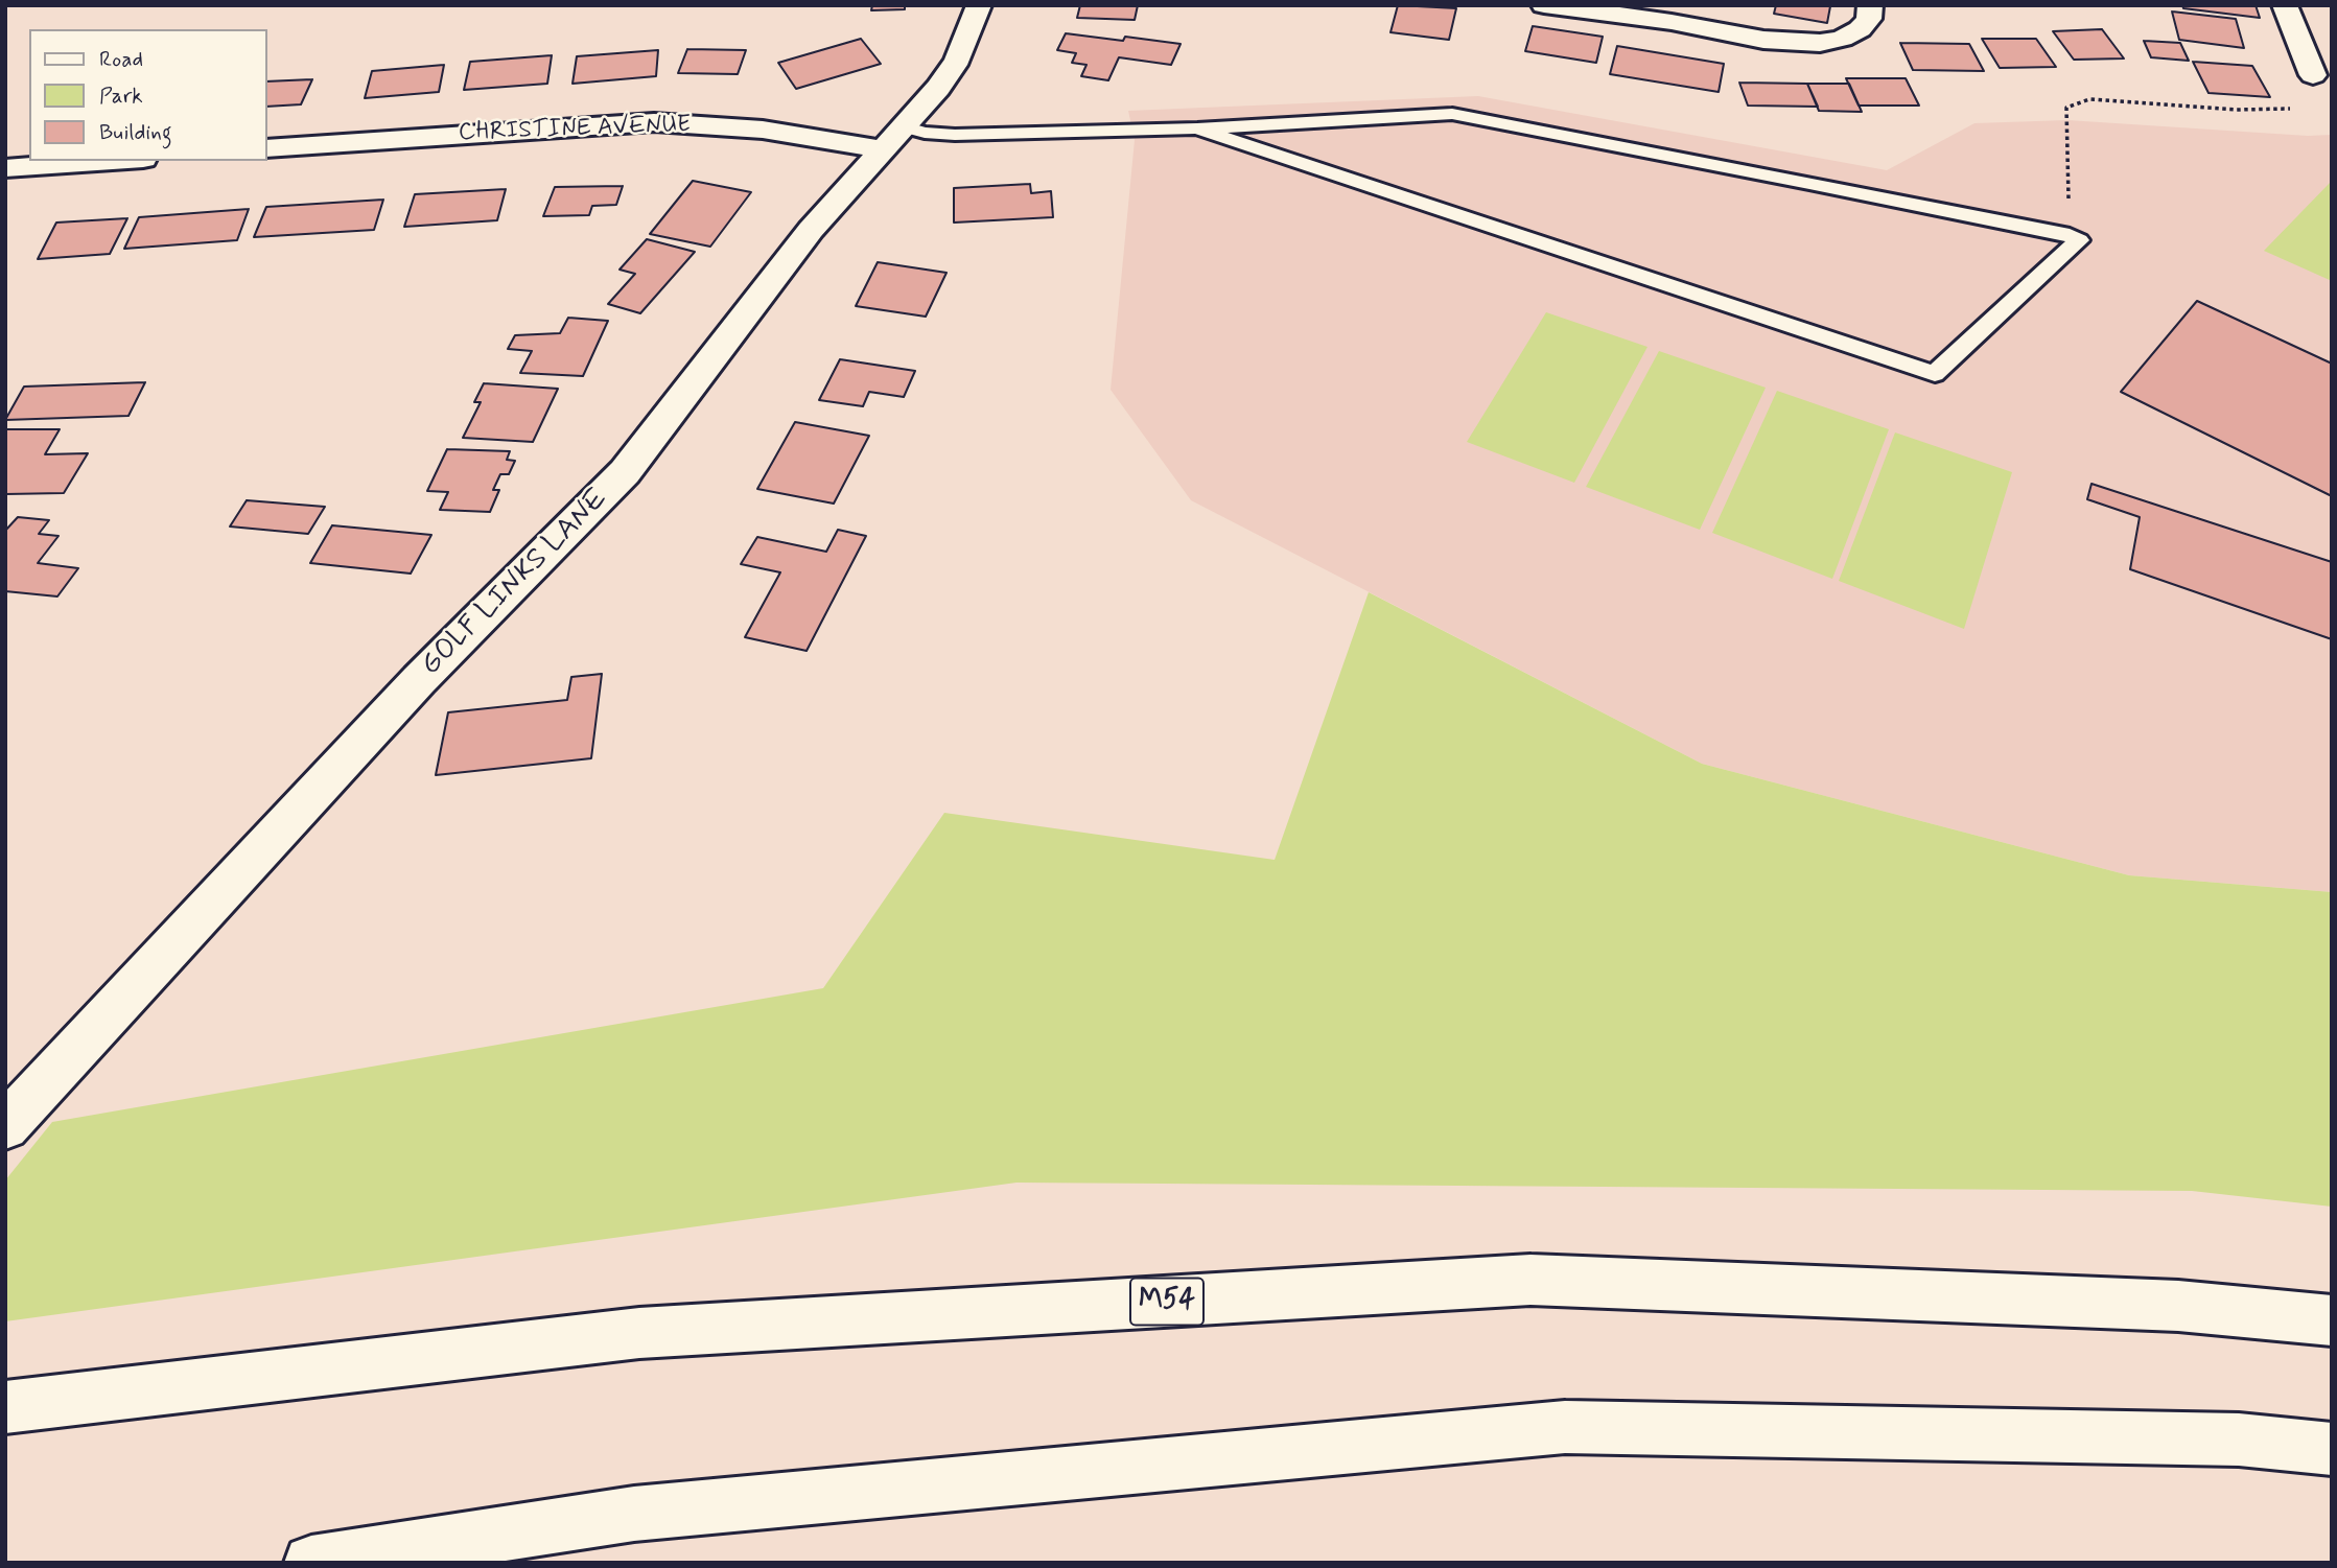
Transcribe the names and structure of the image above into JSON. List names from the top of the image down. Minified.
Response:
{"streets":{"main road":["CHRISTINE AVENUE","GOLF LINKS LANE","M54"]},"crossings":[["CHRISTINE AVENUE","GOLF LINKS LANE"]],"legend":["Road","Park","Building"]}
